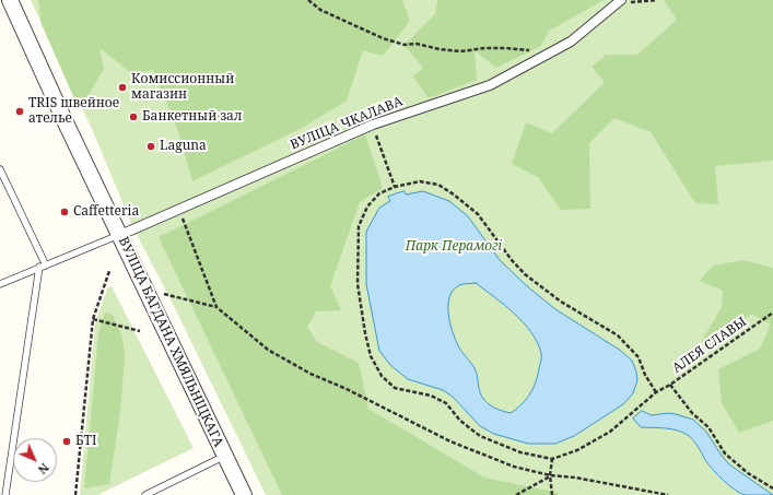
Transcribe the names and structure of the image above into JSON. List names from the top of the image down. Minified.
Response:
{"streets":{"street":["ВУЛІЦА ЧКАЛАВА","ВУЛІЦА БАГДАНА ХМЯЛЬНІЦКАГА"],"path":["АЛЕЯ СЛАВЫ"]},"crossings":[["ВУЛІЦА ЧКАЛАВА","ВУЛІЦА БАГДАНА ХМЯЛЬНІЦКАГА"]],"parks":["Парк Перамогі"],"places":["Комиссионный магазин","TRIS швейное ателье","Банкетный зал","Laguna","Caffetteria","БТІ"],"north":"bottom right"}
